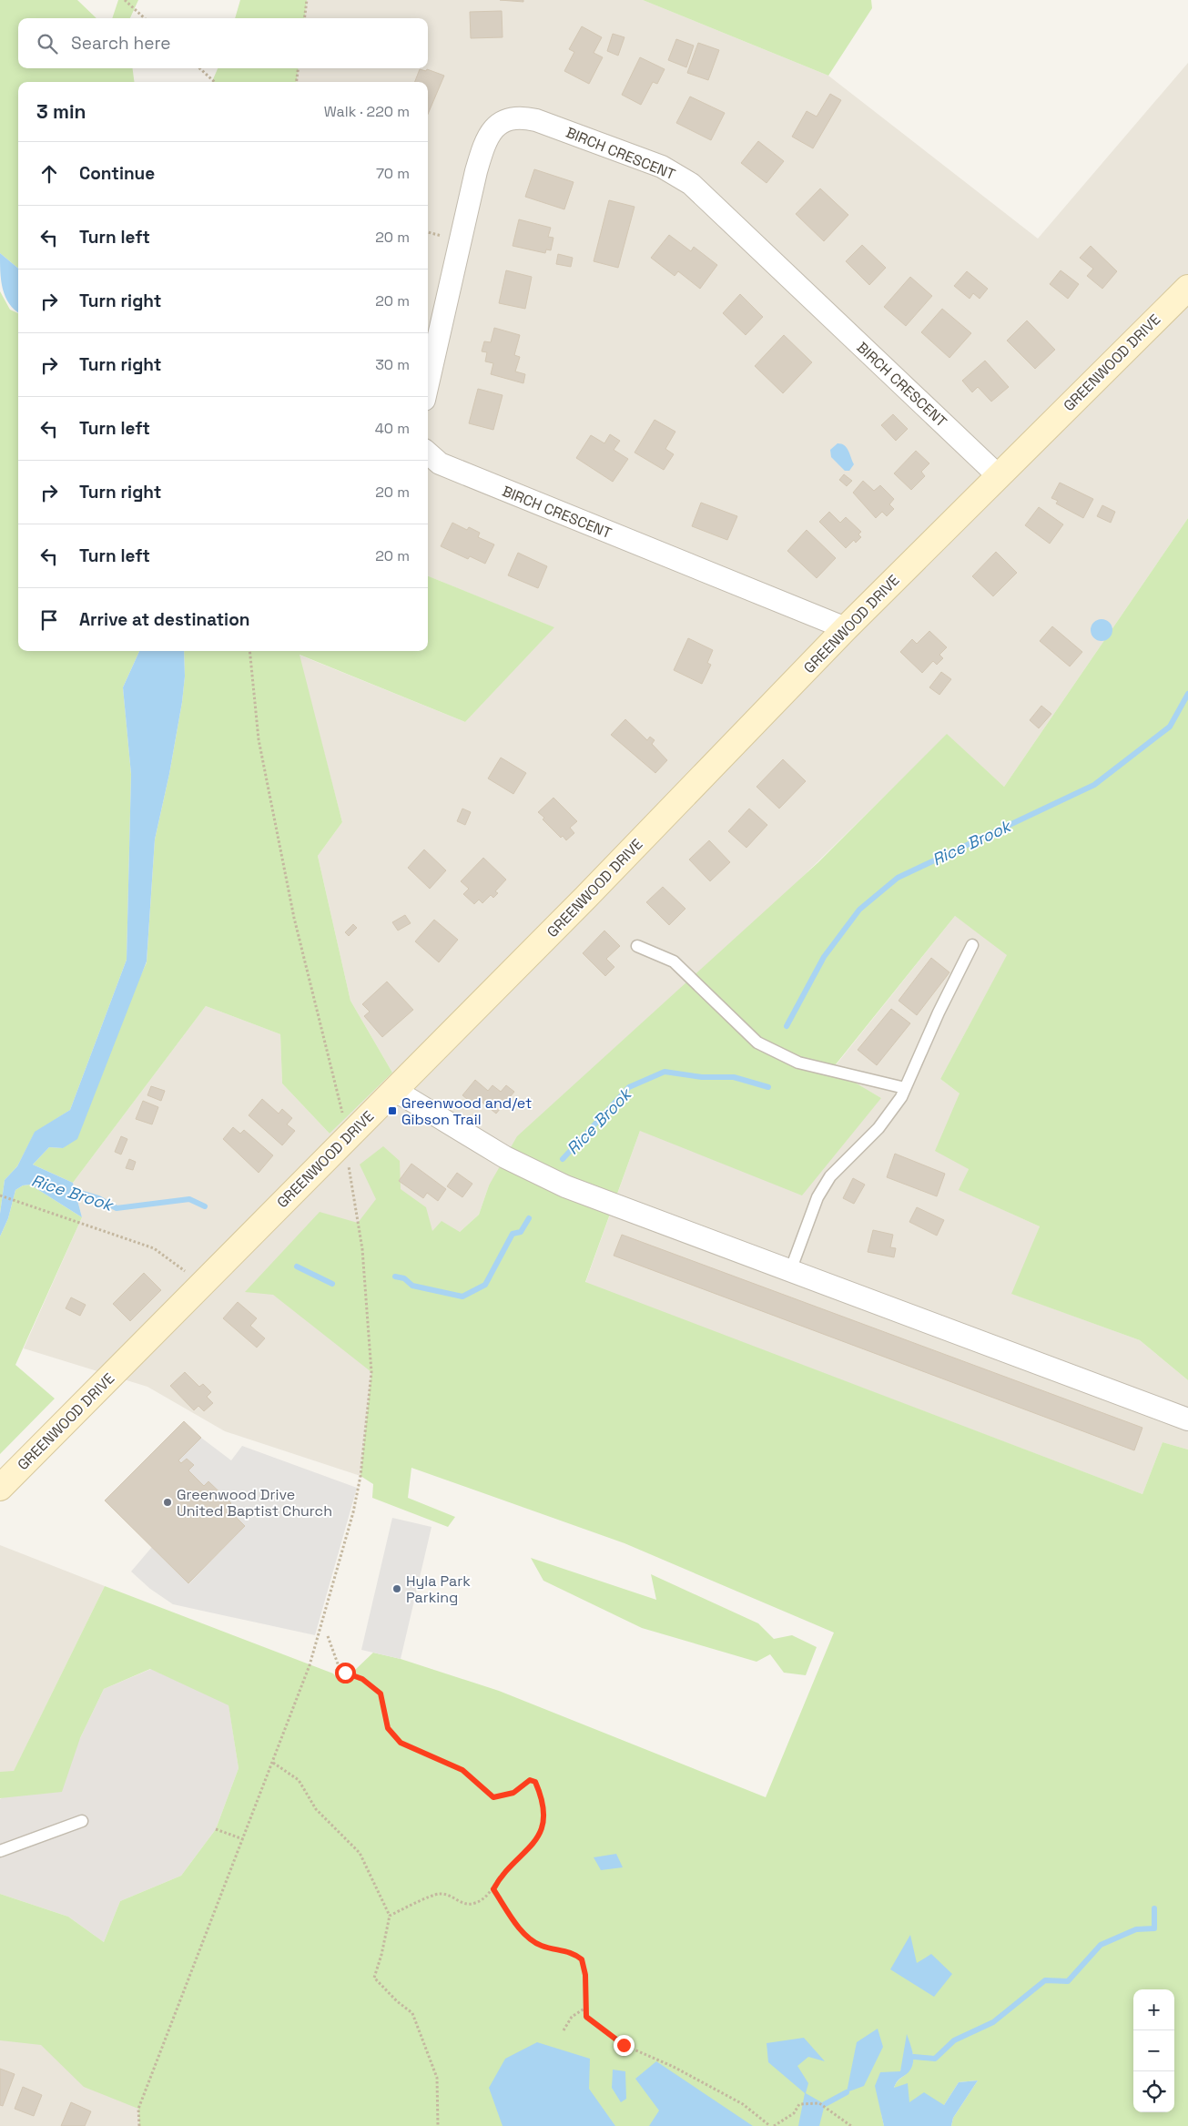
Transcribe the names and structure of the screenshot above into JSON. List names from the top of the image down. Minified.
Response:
{"streets":{"main road":["GREENWOOD DRIVE"],"street":["BIRCH CRESCENT"]},"crossings":[["BIRCH CRESCENT","GREENWOOD DRIVE"]],"water":["Rice Brook"],"places":{"transit":["Greenwood and/et Gibson Trail"],"other":["Greenwood Drive United Baptist Church","Hyla Park Parking"]},"page":{"search":"Search here","heading":["3 min","Walk · 220 m"],"list":[["Continue","70 m"],["Turn left","20 m"],["Turn right","20 m"],["Turn right","30 m"],["Turn left","40 m"],["Turn right","20 m"],["Turn left","20 m"],"Arrive at destination"],"map_buttons":["+","−"]}}
